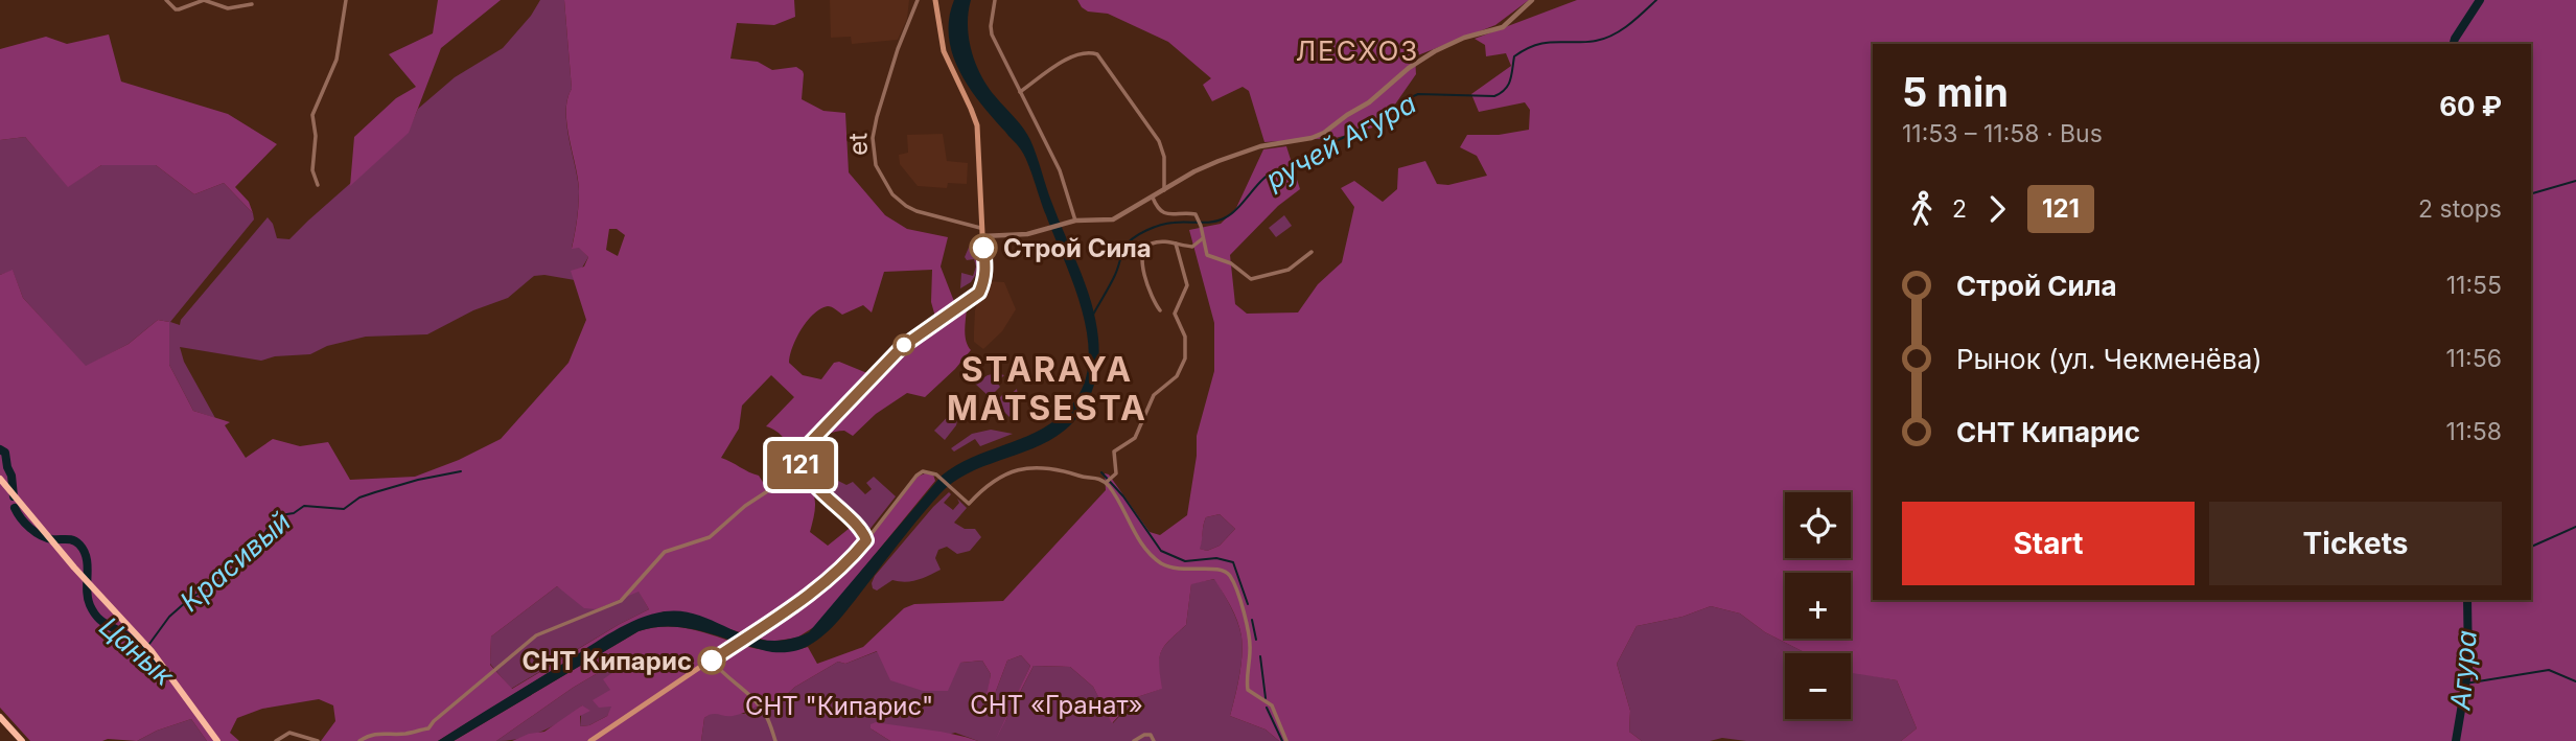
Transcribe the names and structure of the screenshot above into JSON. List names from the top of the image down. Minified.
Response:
{"streets":{"street":["et"]},"districts":["ЛЕСХОЗ","STARAYA MATSESTA"],"water":["ручей Агура","Красивый","Цанык","Агура"],"parks":["СНТ «Гранат»","СНТ \"Кипарис\""],"places":["Строй Сила","СНТ Кипарис"],"lines":["bus line 121"],"page":{"on_map":"121","heading":["5 min","11:53 – 11:58 · Bus","60 ₽"],"legs":["2","121","2 stops"],"list":[{"name":"Строй Сила","value":"11:55"},{"name":"Рынок (ул. Чекменёва)","value":"11:56"},{"name":"СНТ Кипарис","value":"11:58"}],"buttons":["Start","Tickets"],"map_buttons":["+","−"]}}
